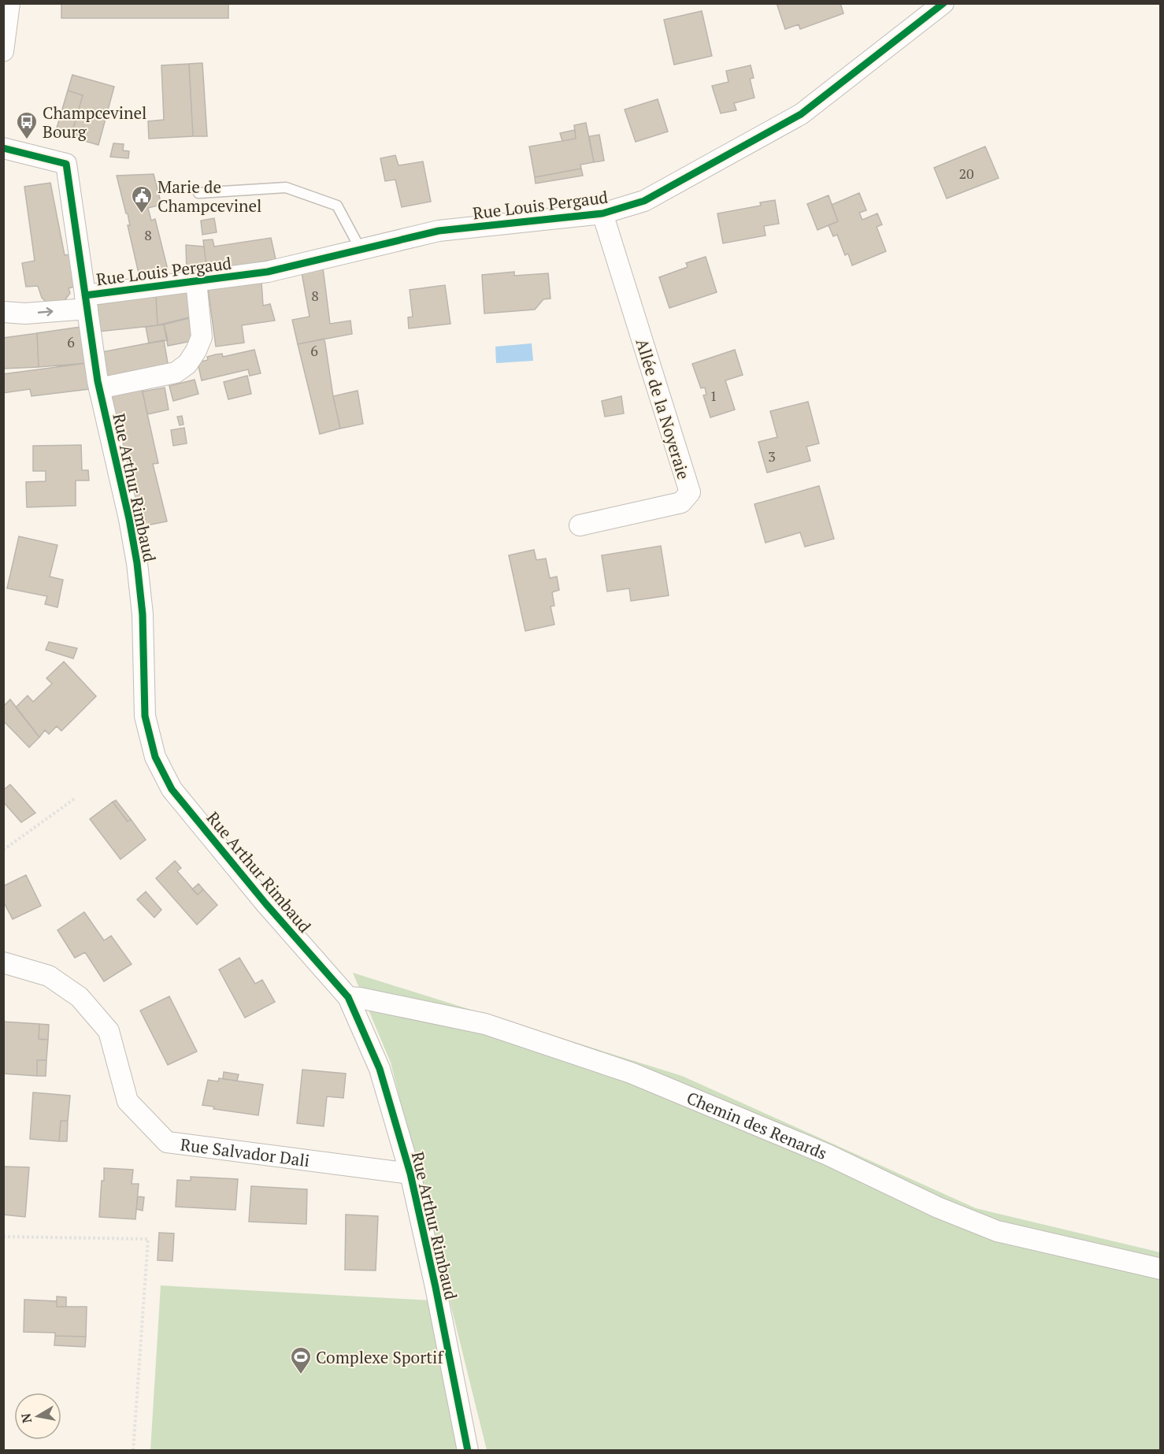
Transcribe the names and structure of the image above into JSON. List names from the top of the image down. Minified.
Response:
{"streets":{"street":["Rue Louis Pergaud","Allée de la Noyeraie","Rue Arthur Rimbaud","Chemin des Renards","Rue Salvador Dali"]},"crossings":[["Rue Louis Pergaud","Allée de la Noyeraie"],["Rue Louis Pergaud","Rue Arthur Rimbaud"],["Rue Arthur Rimbaud","Chemin des Renards"],["Rue Arthur Rimbaud","Rue Salvador Dali"]],"places":{"bus stop":["Champcevinel Bourg"],"public building":["Marie de Champcevinel"],"sports":["Complexe Sportif"]},"house_numbers":["20","8","8","6","6","1","3"],"north":"left"}
